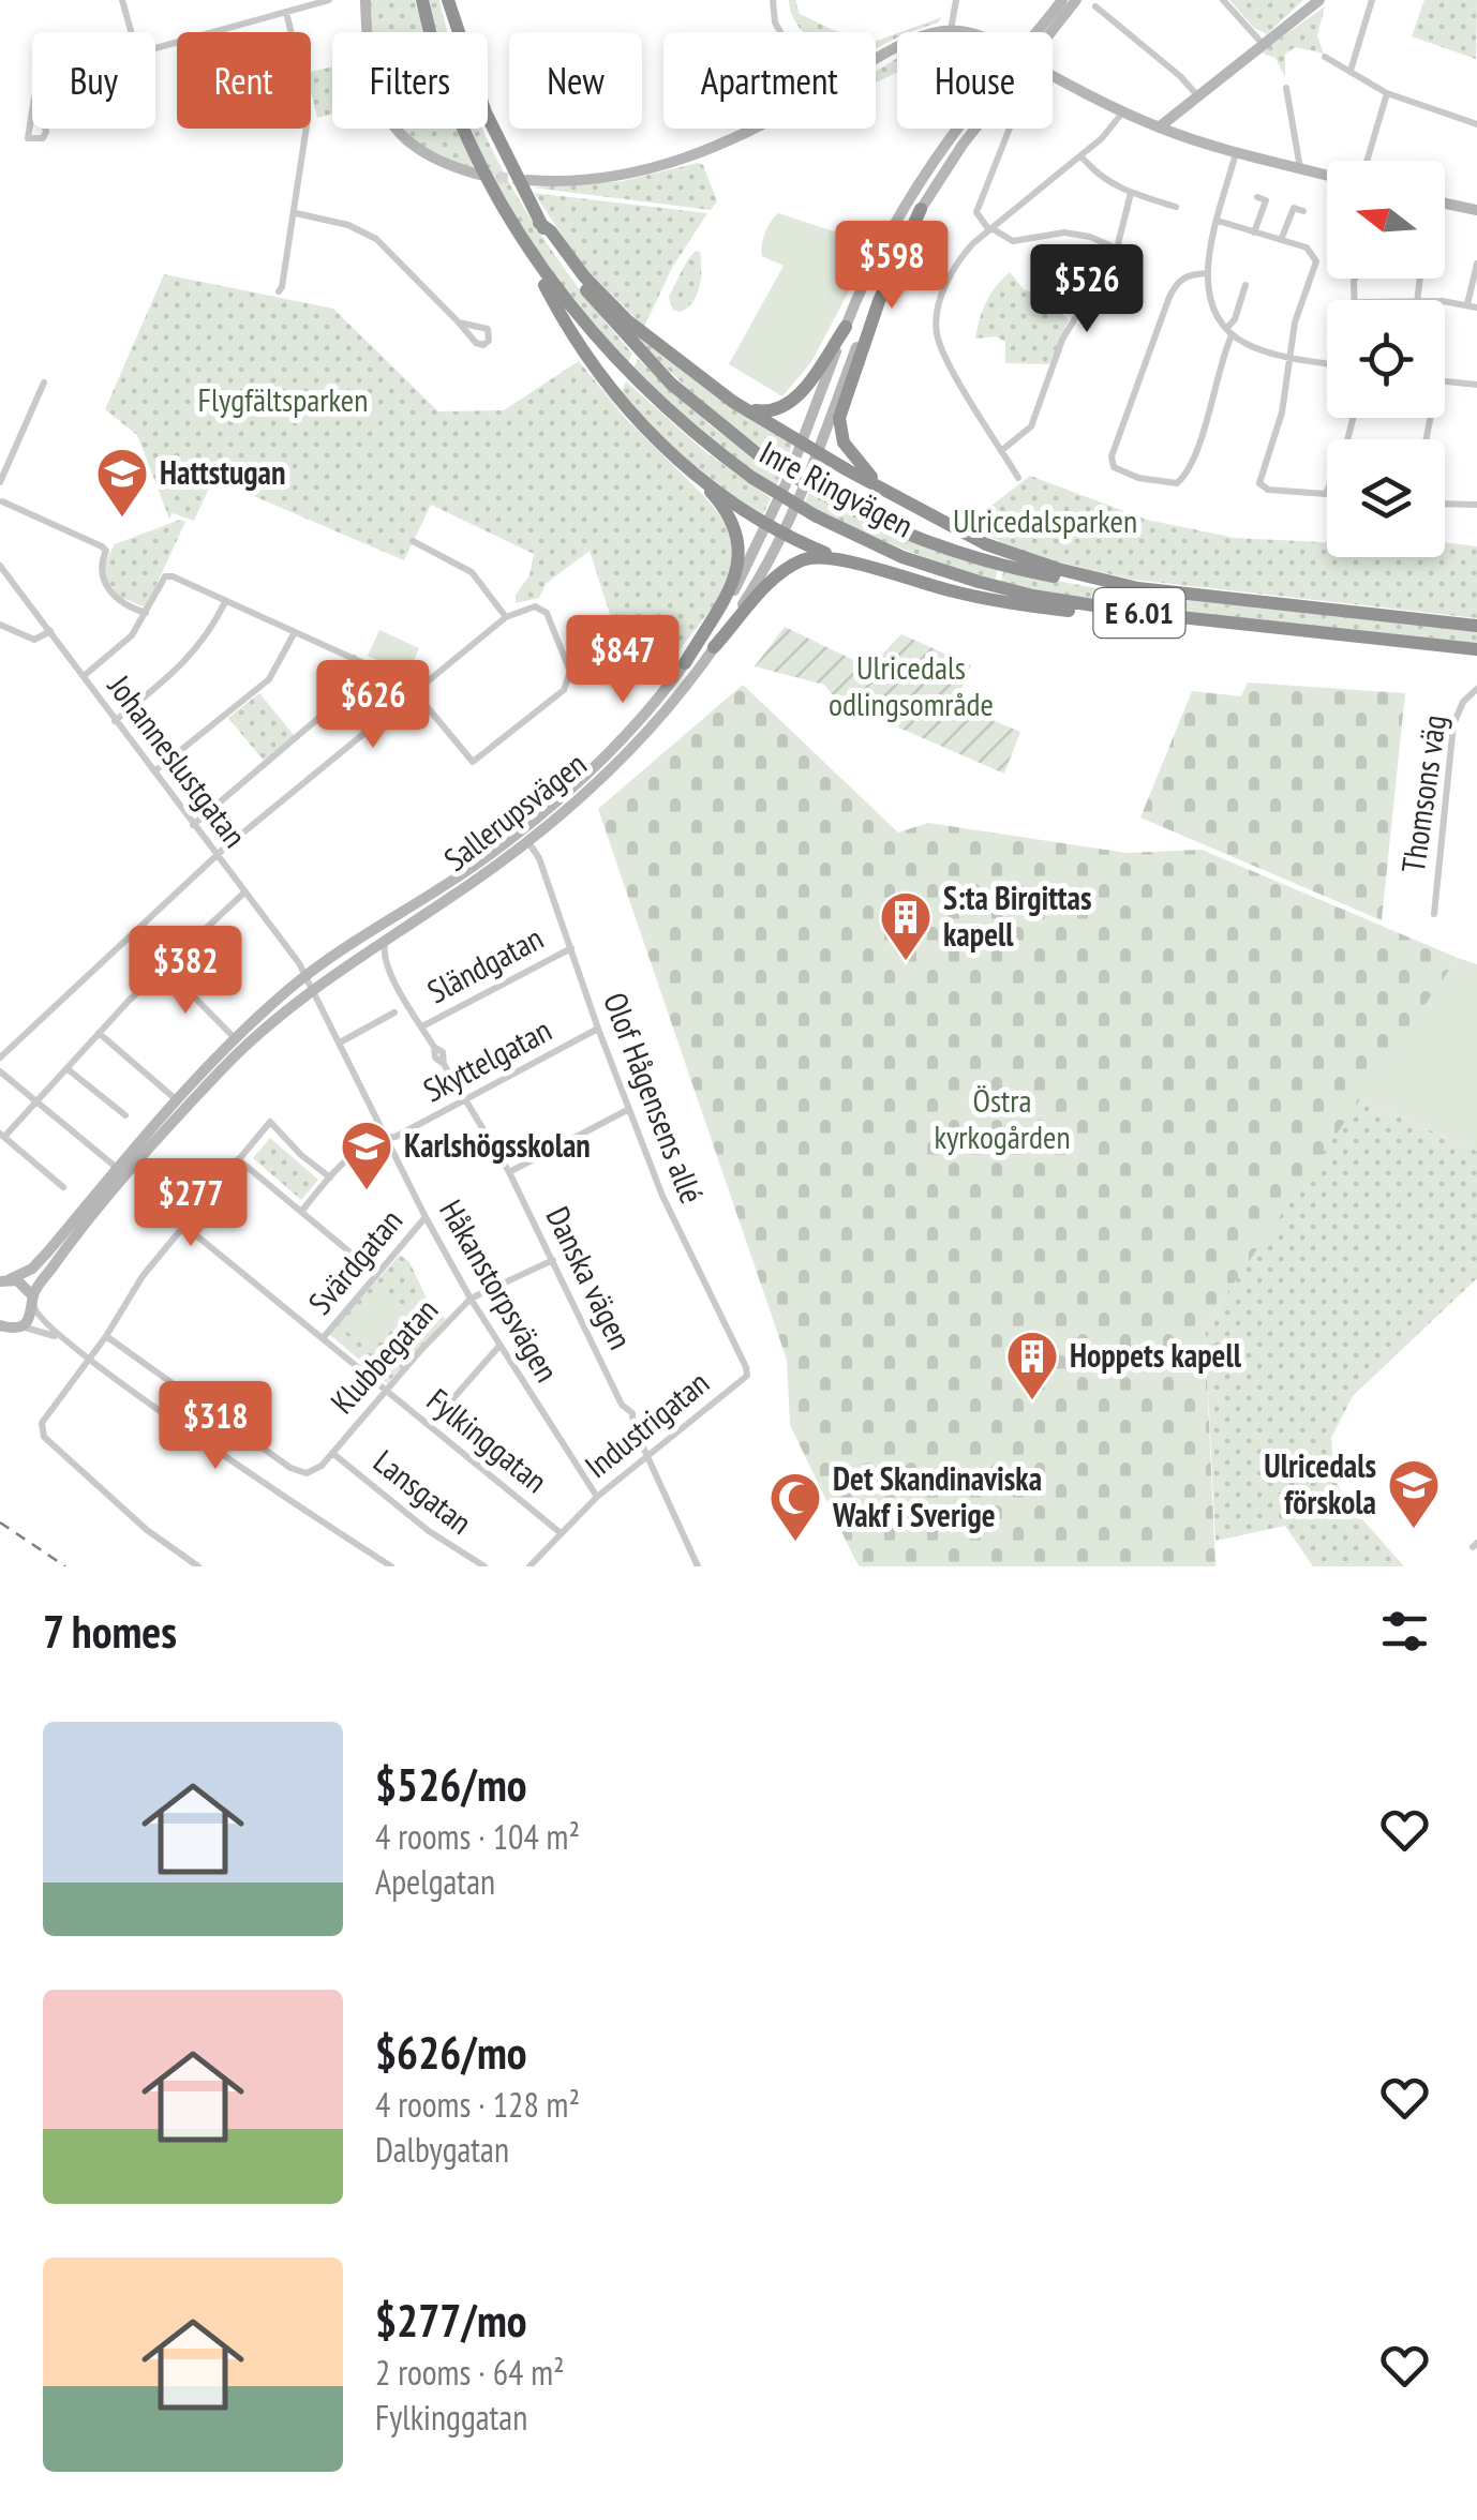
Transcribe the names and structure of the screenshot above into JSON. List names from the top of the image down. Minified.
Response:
{"streets":{"highway":["Inre Ringvägen","E 6.01"],"main road":["Sallerupsvägen"],"street":["Johanneslustgatan","Thomsons väg","Sländgatan","Skyttelgatan","Olof Hågensens allé","Svärdgatan","Danska vägen","Håkanstorpsvägen","Klubbegatan","Industrigatan","Fylkinggatan","Lansgatan"]},"crossings":[["Johanneslustgatan","Sallerupsvägen"],["Johanneslustgatan","Håkanstorpsvägen"],["Sallerupsvägen","Olof Hågensens allé"],["Sallerupsvägen","Danska vägen"],["Sallerupsvägen","Håkanstorpsvägen"],["Sländgatan","Olof Hågensens allé"],["Sländgatan","Danska vägen"],["Skyttelgatan","Olof Hågensens allé"],["Skyttelgatan","Danska vägen"],["Skyttelgatan","Håkanstorpsvägen"],["Olof Hågensens allé","Industrigatan"],["Svärdgatan","Håkanstorpsvägen"],["Svärdgatan","Fylkinggatan"],["Danska vägen","Klubbegatan"],["Danska vägen","Industrigatan"],["Håkanstorpsvägen","Klubbegatan"],["Håkanstorpsvägen","Industrigatan"],["Klubbegatan","Fylkinggatan"],["Klubbegatan","Lansgatan"],["Industrigatan","Fylkinggatan"]],"parks":["Flygfältsparken","Ulricedalsparken","Ulricedals odlingsområde","Östra kyrkogården"],"places":{"school or university":["Hattstugan","Karlshögsskolan","Ulricedals förskola"],"building":["S:ta Birgittas kapell","Hoppets kapell"],"mosque":["Det Skandinaviska Wakf i Sverige"]},"north":"left","page":{"chip":["Buy","Rent","Filters","New","Apartment","House"],"price":["$598","$526","$847","$626","$382","$277","$318"],"heading":"7 homes","list":[{"name":"$526/mo","note":"4 rooms · 104 m² · Apelgatan"},{"name":"$626/mo","note":"4 rooms · 128 m² · Dalbygatan"},{"name":"$277/mo","note":"2 rooms · 64 m² · Fylkinggatan"}]}}
